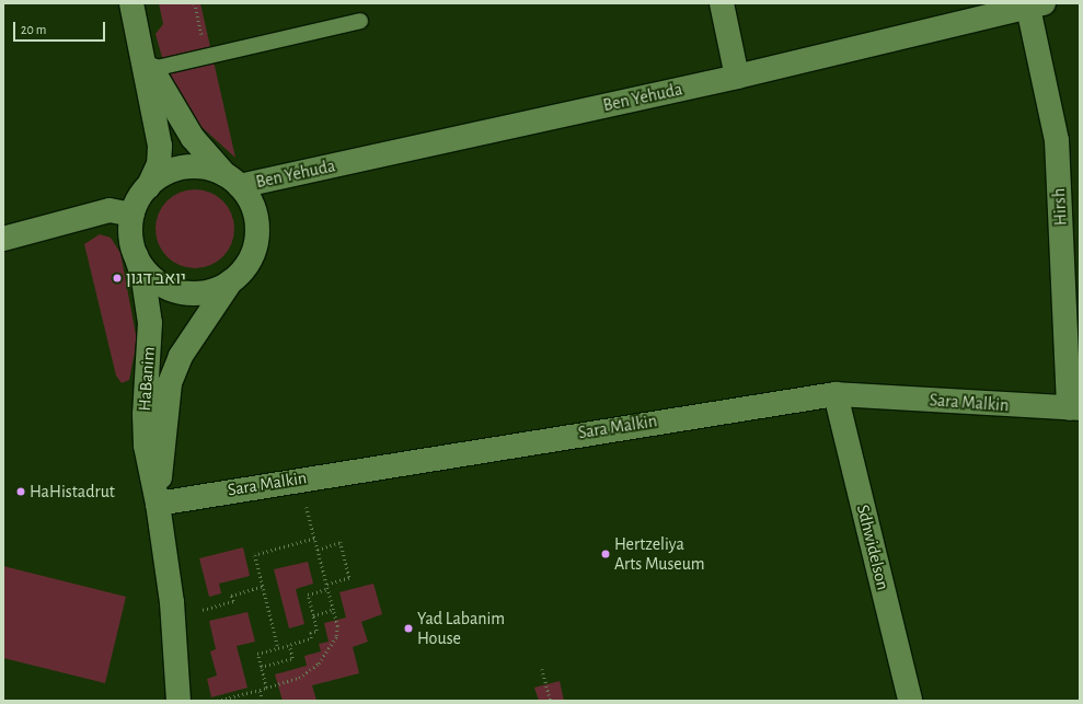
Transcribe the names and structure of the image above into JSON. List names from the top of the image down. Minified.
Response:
{"streets":{"street":["Ben Yehuda","Hirsh","HaBanim","Sara Malkin","Sdhwidelson"]},"crossings":[["Ben Yehuda","Hirsh"],["Ben Yehuda","HaBanim"],["Hirsh","Sara Malkin"],["HaBanim","Sara Malkin"],["Sara Malkin","Sdhwidelson"]],"places":["יואב דגון","HaHistadrut","Hertzeliya Arts Museum","Yad Labanim House"],"scale_bar":"20 m"}
